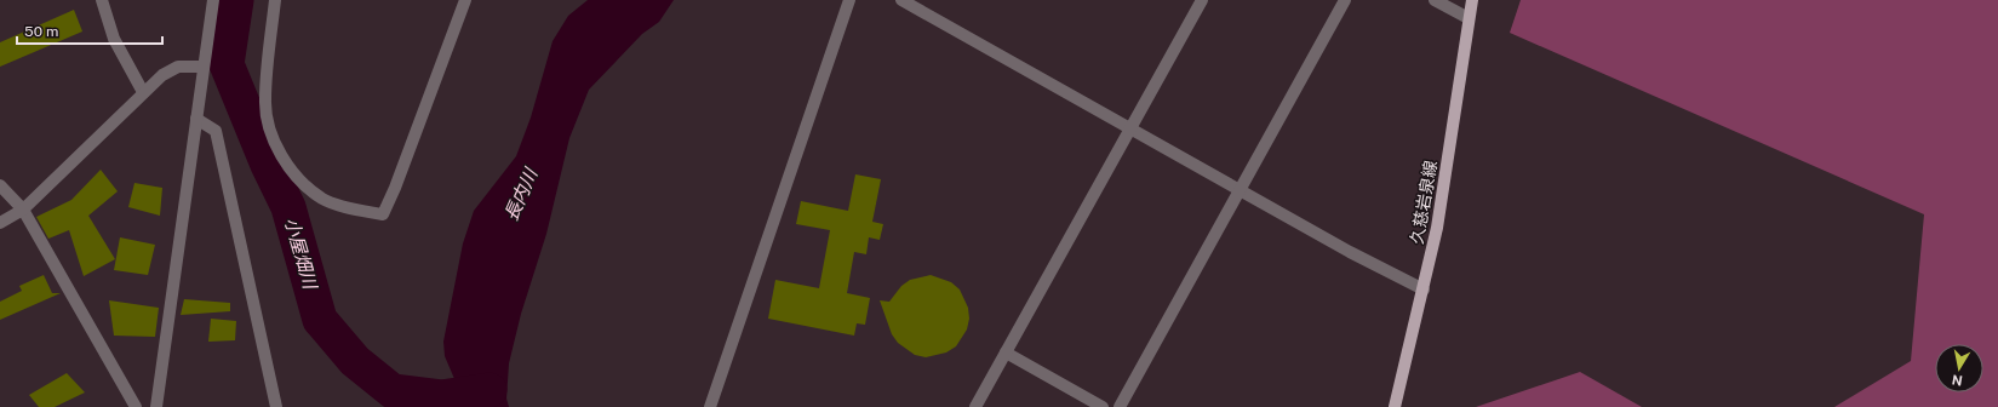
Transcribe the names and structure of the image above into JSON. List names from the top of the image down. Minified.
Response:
{"streets":{"main road":["久慈岩泉線"]},"water":["長内川","小屋畑川"],"scale_bar":"50 m","north":"bottom"}
